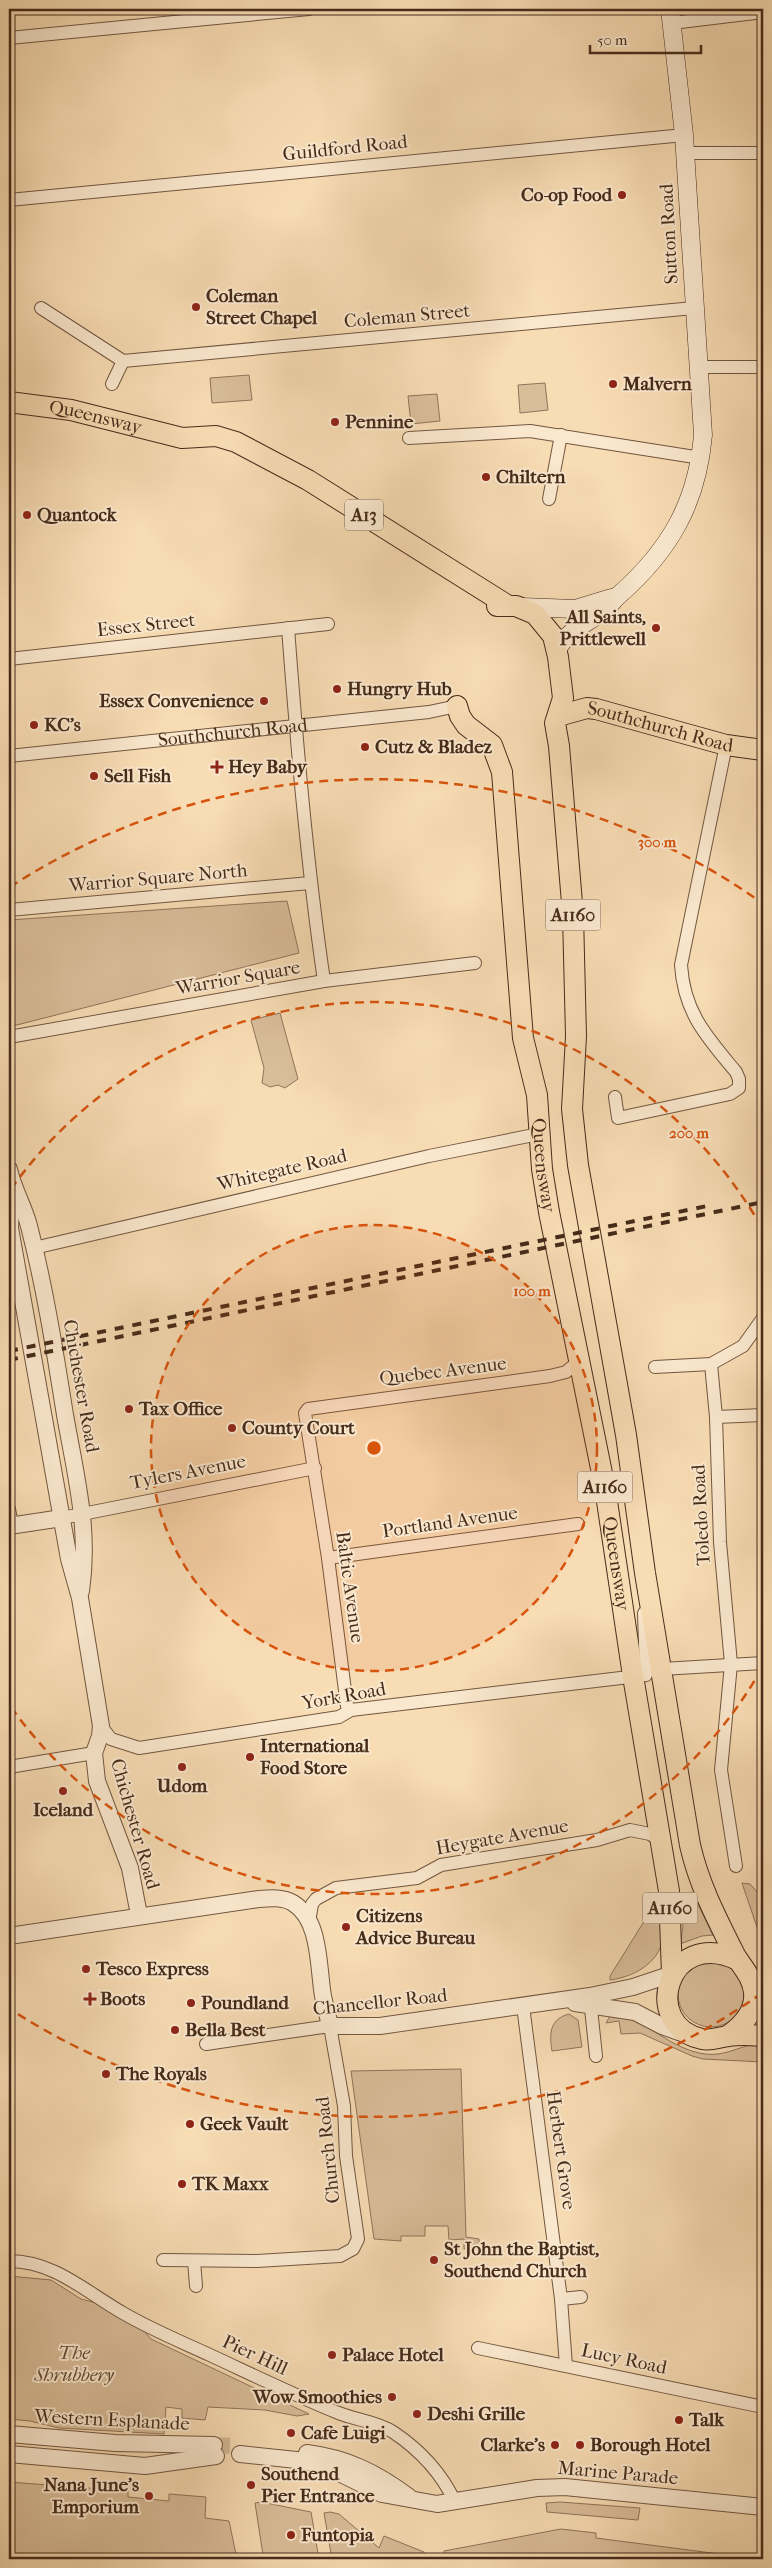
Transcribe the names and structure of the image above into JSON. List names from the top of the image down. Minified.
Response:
{"streets":{"main road":["Sutton Road","Queensway","A13","Southchurch Road","A1160"],"street":["Guildford Road","Coleman Street","Essex Street","Warrior Square North","Warrior Square","Whitegate Road","Quebec Avenue","Chichester Road","Tylers Avenue","Toledo Road","Portland Avenue","Baltic Avenue","York Road","Heygate Avenue","Chancellor Road","Church Road","Herbert Grove","Pier Hill","Lucy Road","Western Esplanade","Marine Parade"]},"crossings":[["Guildford Road","Sutton Road"],["Sutton Road","Coleman Street"],["Sutton Road","Queensway"],["Queensway","Southchurch Road"],["Queensway","Whitegate Road"],["Queensway","Quebec Avenue"],["Queensway","York Road"],["Queensway","Heygate Avenue"],["Queensway","Chancellor Road"],["Whitegate Road","Chichester Road"],["Quebec Avenue","Tylers Avenue"],["Quebec Avenue","Baltic Avenue"],["Chichester Road","Tylers Avenue"],["Chichester Road","York Road"],["Chichester Road","Church Road"],["Tylers Avenue","Baltic Avenue"],["Portland Avenue","Baltic Avenue"],["Baltic Avenue","York Road"],["Heygate Avenue","Church Road"],["Chancellor Road","Church Road"],["Chancellor Road","Herbert Grove"],["Herbert Grove","Lucy Road"],["Pier Hill","Marine Parade"]],"parks":["The Shrubbery"],"places":{"other":["Co-op Food","Coleman Street Chapel","Malvern","Pennine","Chiltern","Quantock","All Saints, Prittlewell","Hungry Hub","Essex Convenience","KC's","Cutz & Bladez","Sell Fish","Tax Office","County Court","International Food Store","Udom","Iceland","Citizens Advice Bureau","Tesco Express","Poundland","Bella Best","The Royals","Geek Vault","TK Maxx","St John the Baptist, Southend Church","Palace Hotel","Wow Smoothies","Deshi Grille","Talk","Cafe Luigi","Clarke's","Borough Hotel","Southend Pier Entrance","Nana June's Emporium","Funtopia"],"health":["Hey Baby","Boots"]},"scale_bar":"50 m","rings":["300 m","200 m","100 m"]}
